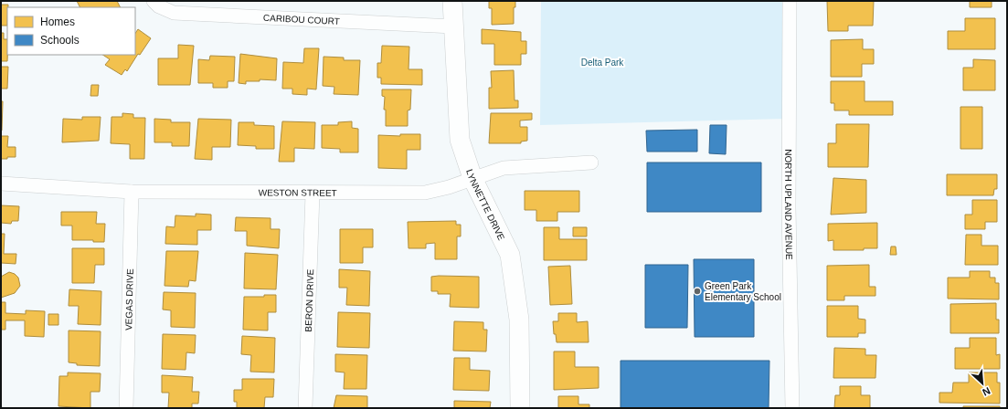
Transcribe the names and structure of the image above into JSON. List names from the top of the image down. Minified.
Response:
{"streets":{"street":["CARIBOU COURT","WESTON STREET","LYNNETTE DRIVE","NORTH UPLAND AVENUE","VEGAS DRIVE","BERON DRIVE"]},"crossings":[["CARIBOU COURT","LYNNETTE DRIVE"],["WESTON STREET","LYNNETTE DRIVE"],["WESTON STREET","VEGAS DRIVE"],["WESTON STREET","BERON DRIVE"]],"parks":["Delta Park"],"places":["Green Park Elementary School"],"legend":["Homes","Schools"],"north":"bottom right"}
